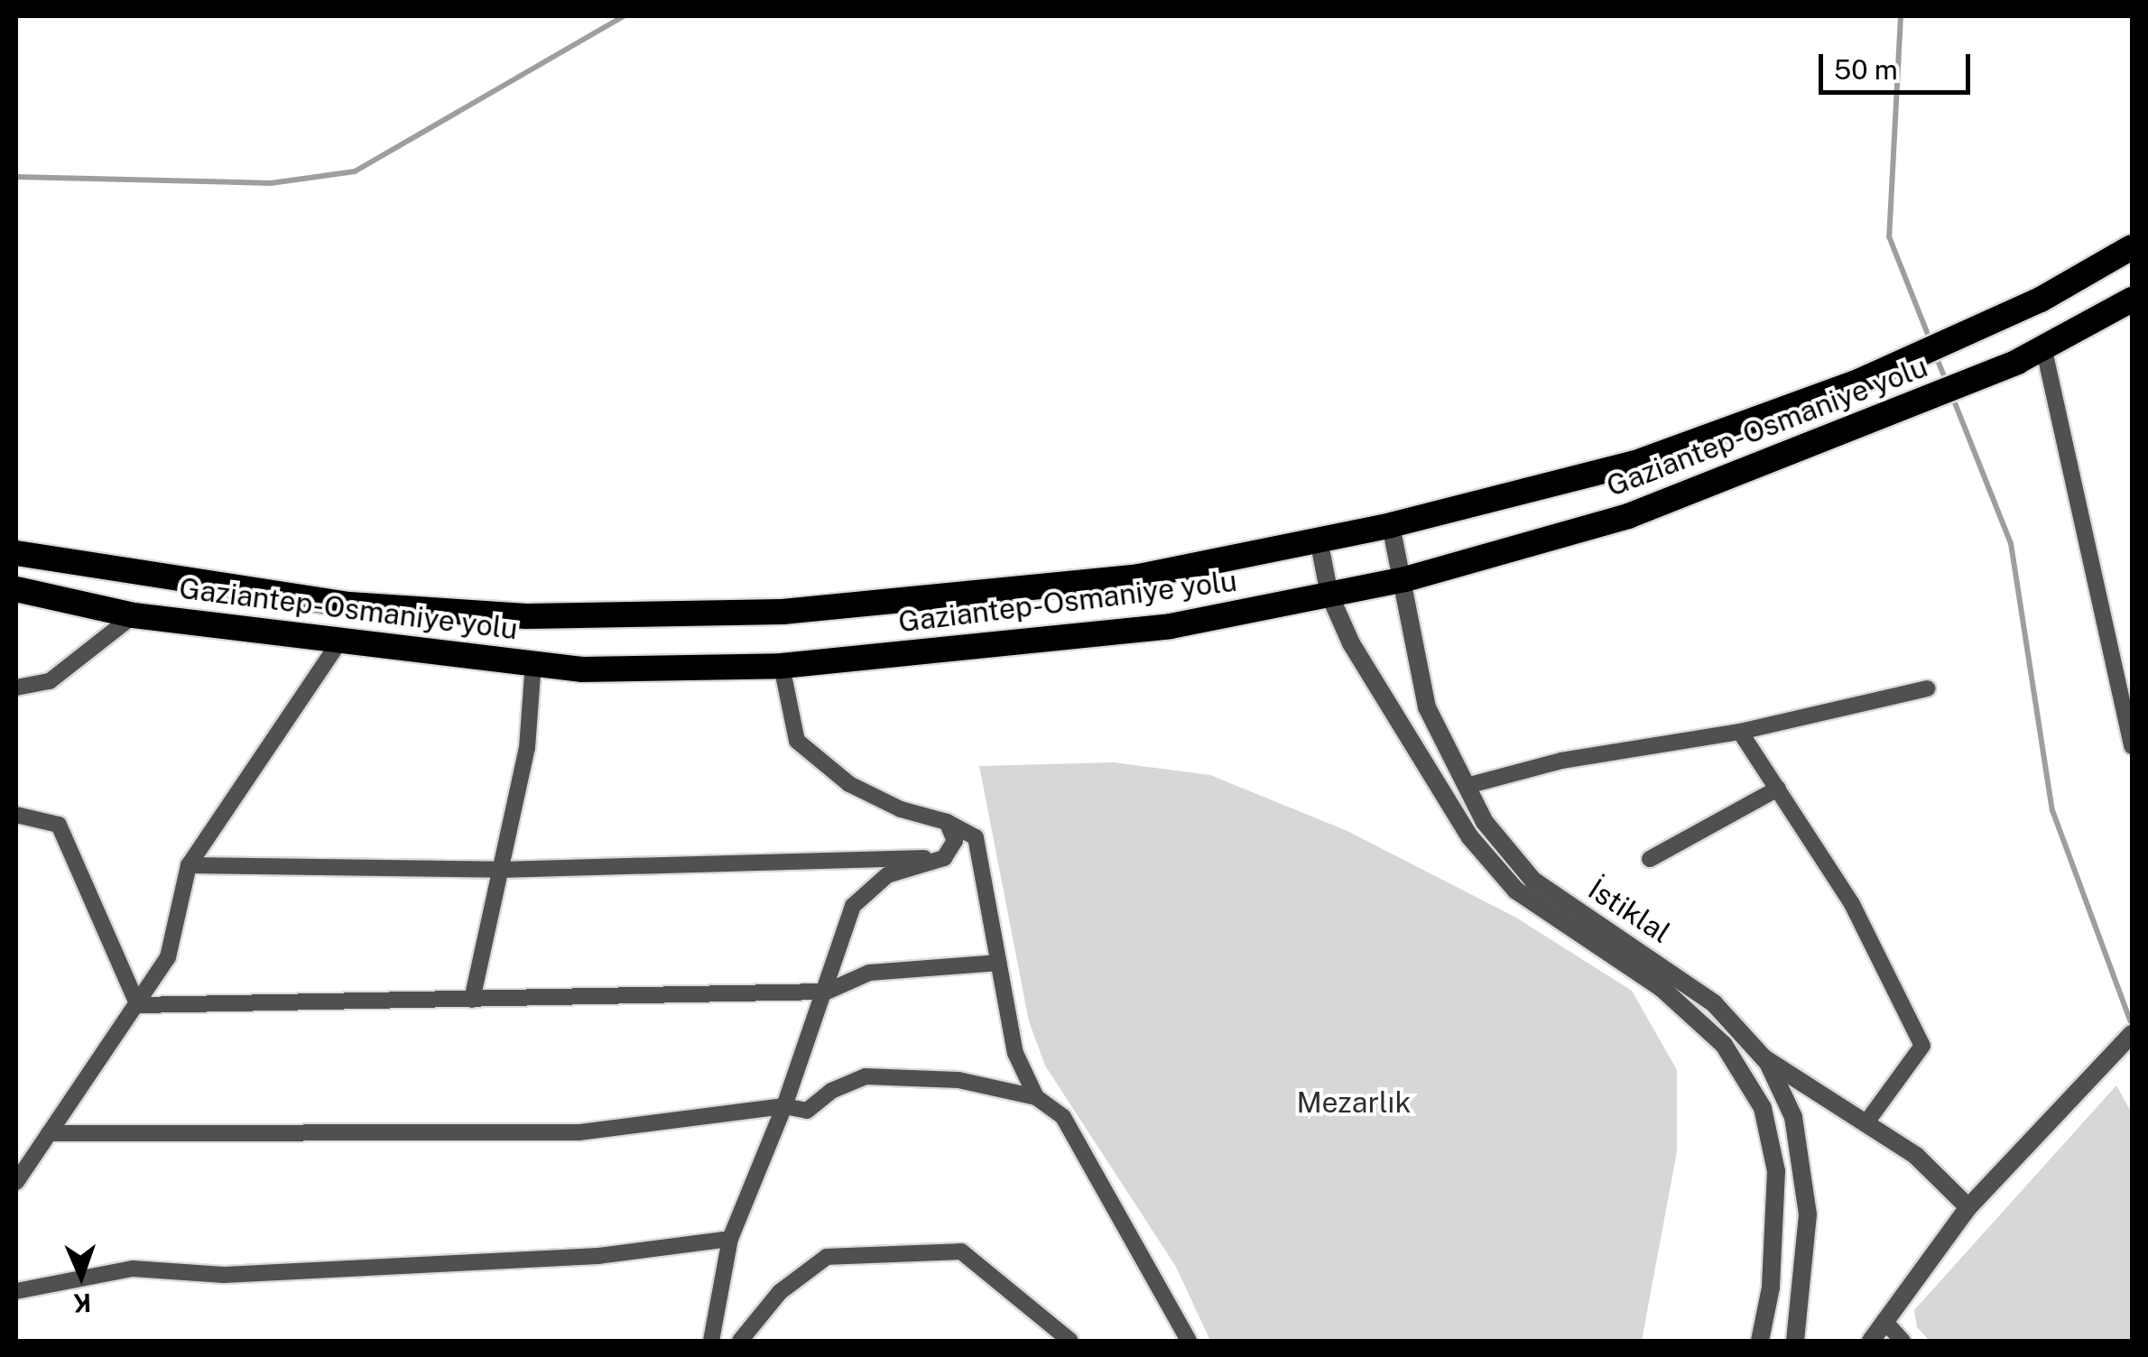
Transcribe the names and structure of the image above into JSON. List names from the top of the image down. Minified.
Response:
{"streets":{"highway":["Gaziantep-Osmaniye yolu"],"street":["İstiklal"]},"crossings":[["Gaziantep-Osmaniye yolu","İstiklal"]],"parks":["Mezarlık"],"scale_bar":"50 m","north":"bottom"}
